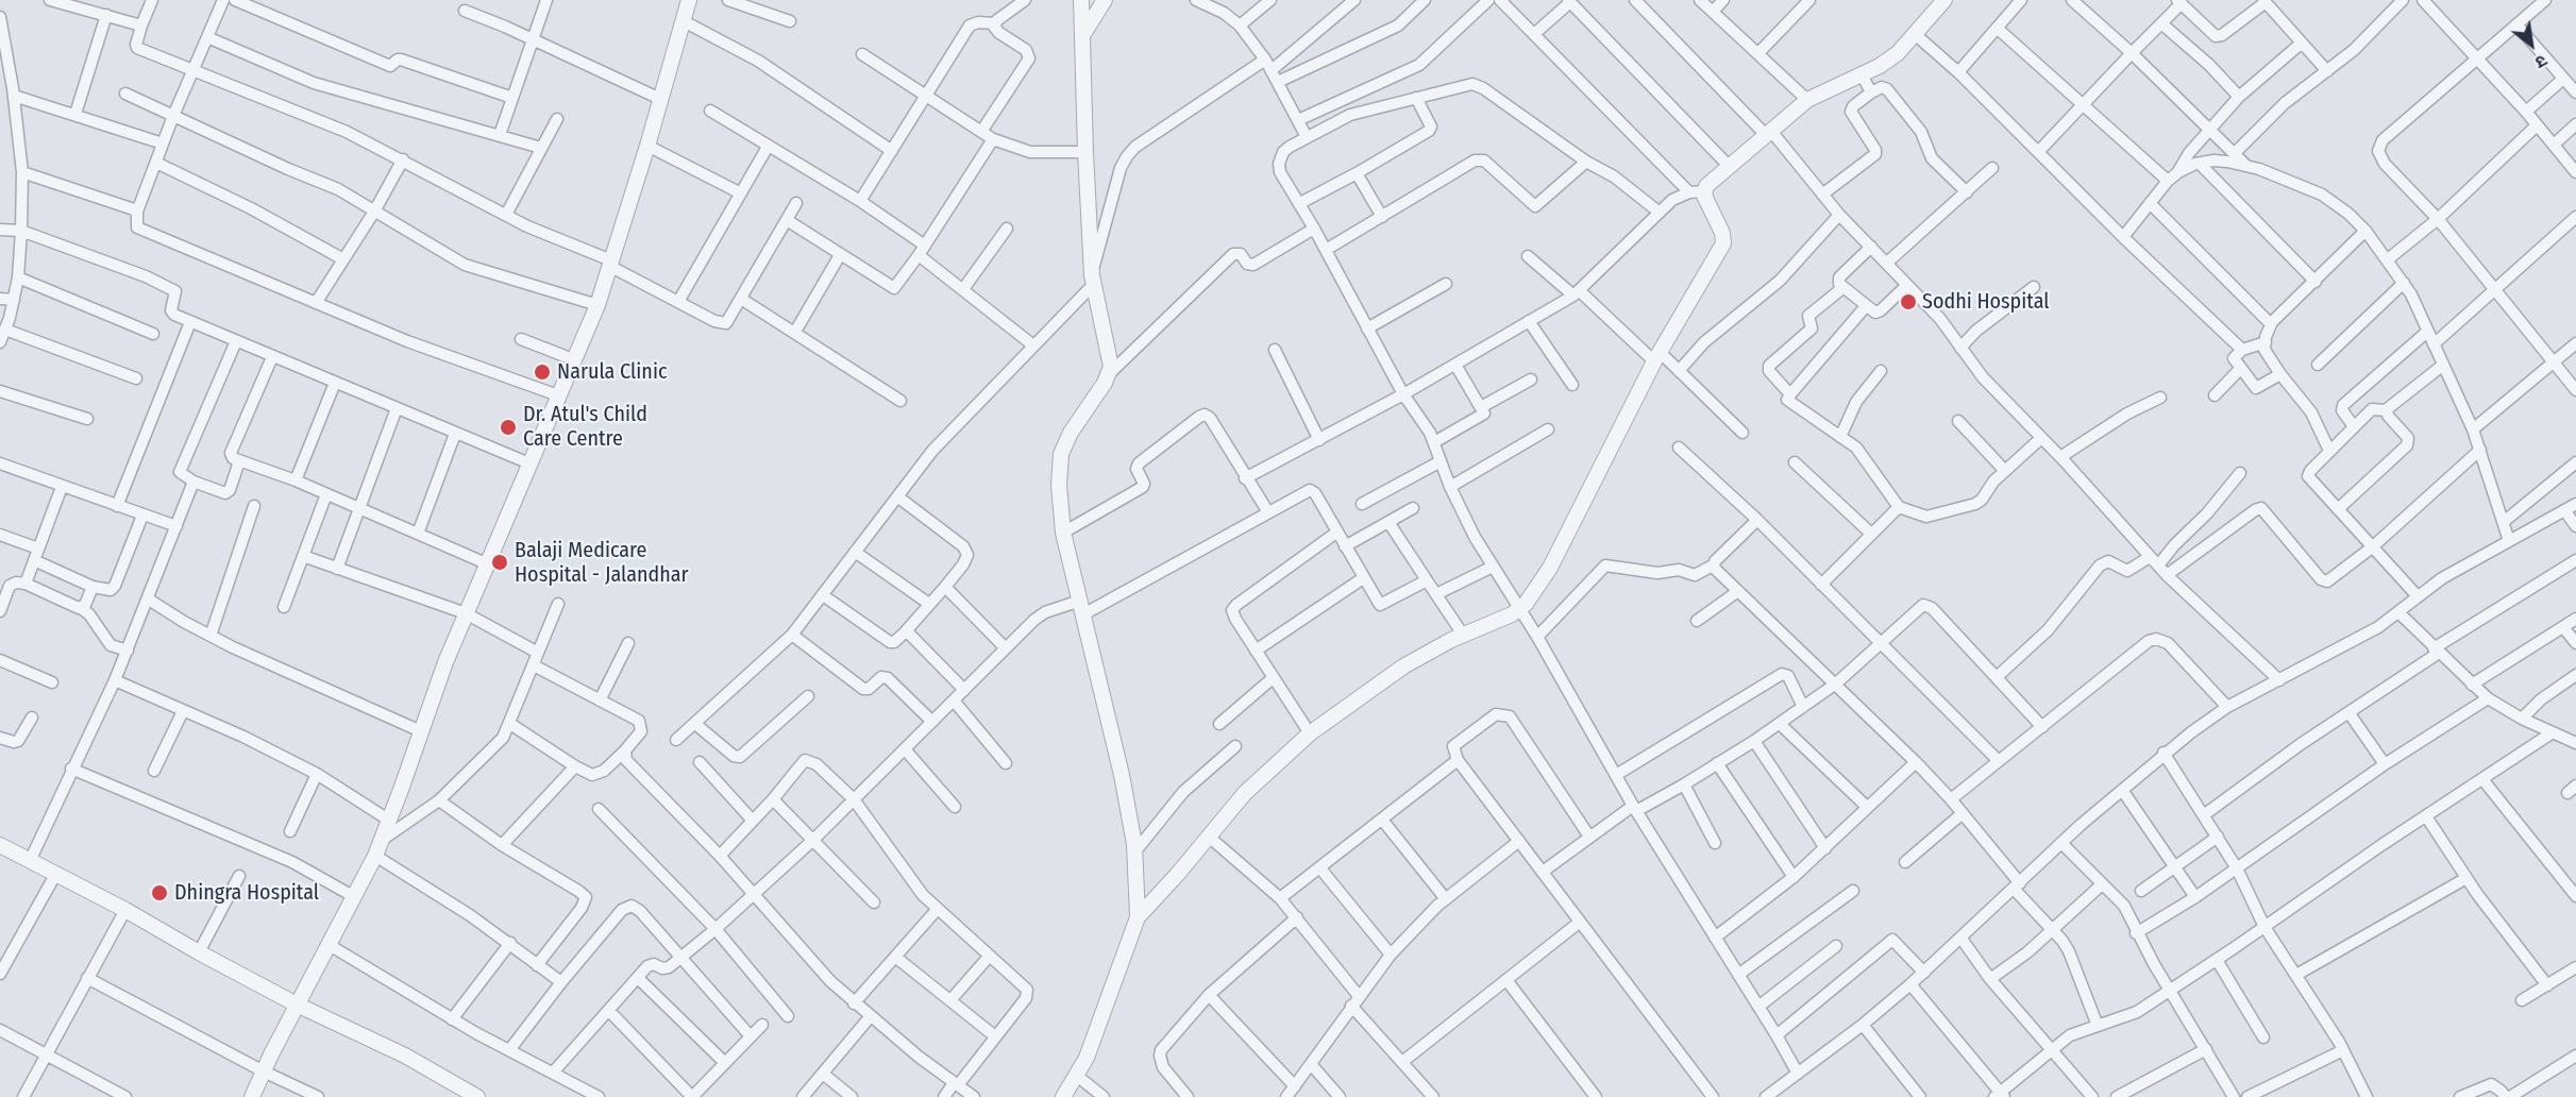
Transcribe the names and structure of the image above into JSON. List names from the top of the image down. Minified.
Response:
{"places":["Sodhi Hospital","Narula Clinic","Dr. Atul's Child Care Centre","Balaji Medicare Hospital - Jalandhar","Dhingra Hospital"],"north":"bottom right"}
